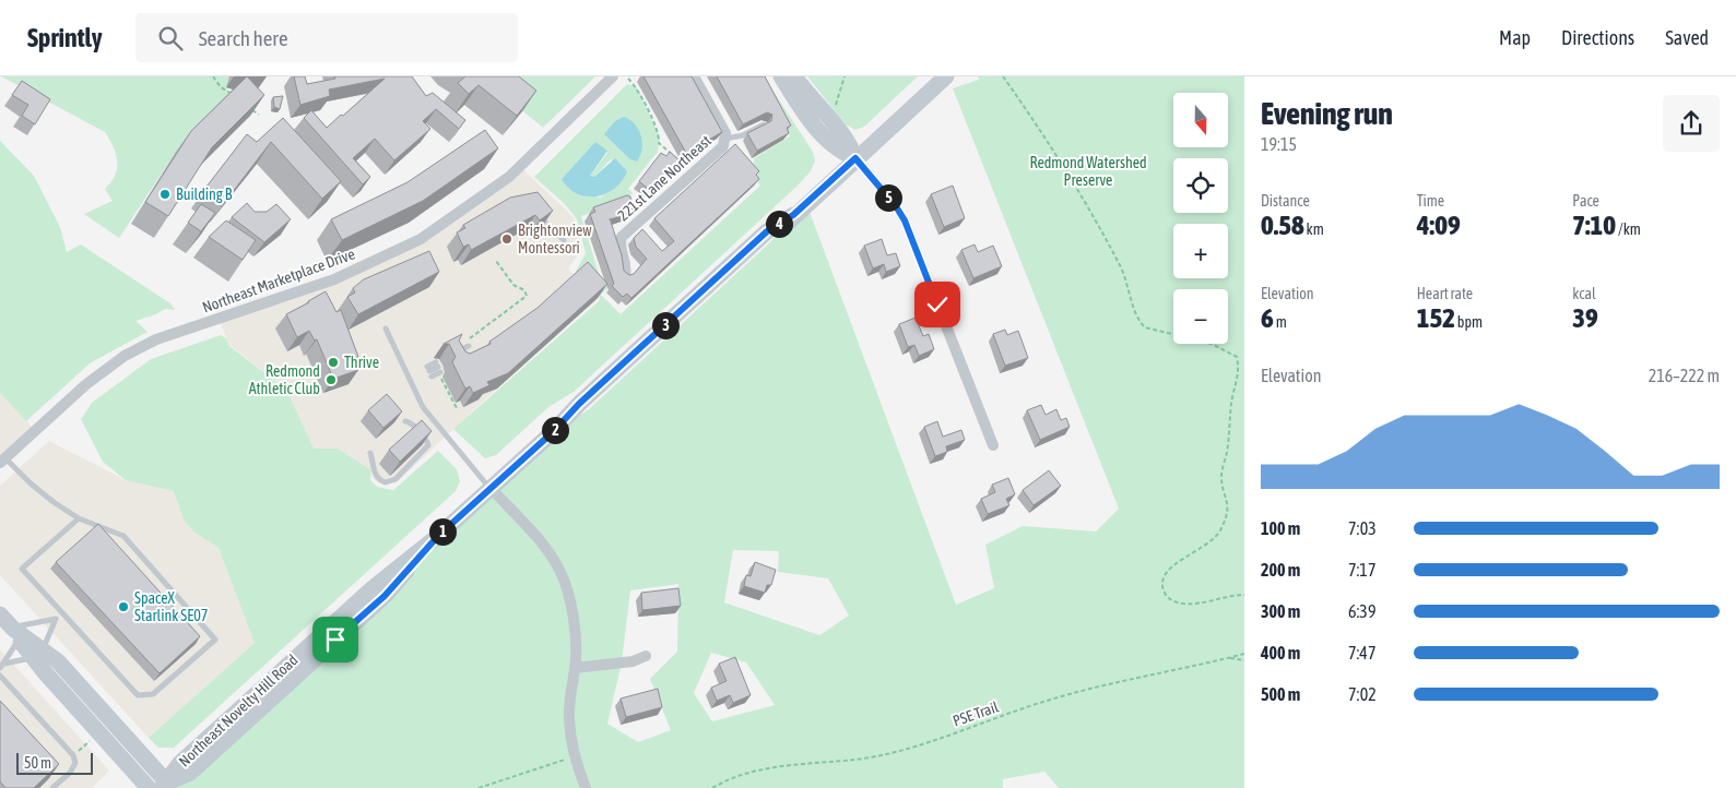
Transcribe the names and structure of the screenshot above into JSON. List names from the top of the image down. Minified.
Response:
{"streets":{"main road":["Northeast Novelty Hill Road"],"street":["221st Lane Northeast","Northeast Marketplace Drive"],"path":["PSE Trail"]},"parks":["Redmond Watershed Preserve"],"places":["Building B","Brightonview Montessori","Thrive","Redmond Athletic Club","SpaceX Starlink SE07"],"scale_bar":"50 m","north":"bottom","page":{"header":"Sprintly","search":"Search here","nav":["Map","Directions","Saved"],"heading":["Evening run","19:15"],"map_buttons":["+","−"],"stats":[["Distance","0.58 km"],["Time","4:09"],["Pace","7:10 /km"],["Elevation","6 m"],["Heart rate","152 bpm"],["kcal","39"]],"pins":["5","4","3","2","1"],"chart":["Elevation","216–222 m"],"list":[{"name":"100 m","note":"7:03"},{"name":"200 m","note":"7:17"},{"name":"300 m","note":"6:39"},{"name":"400 m","note":"7:47"},{"name":"500 m","note":"7:02"}],"scale":"50 m"}}
